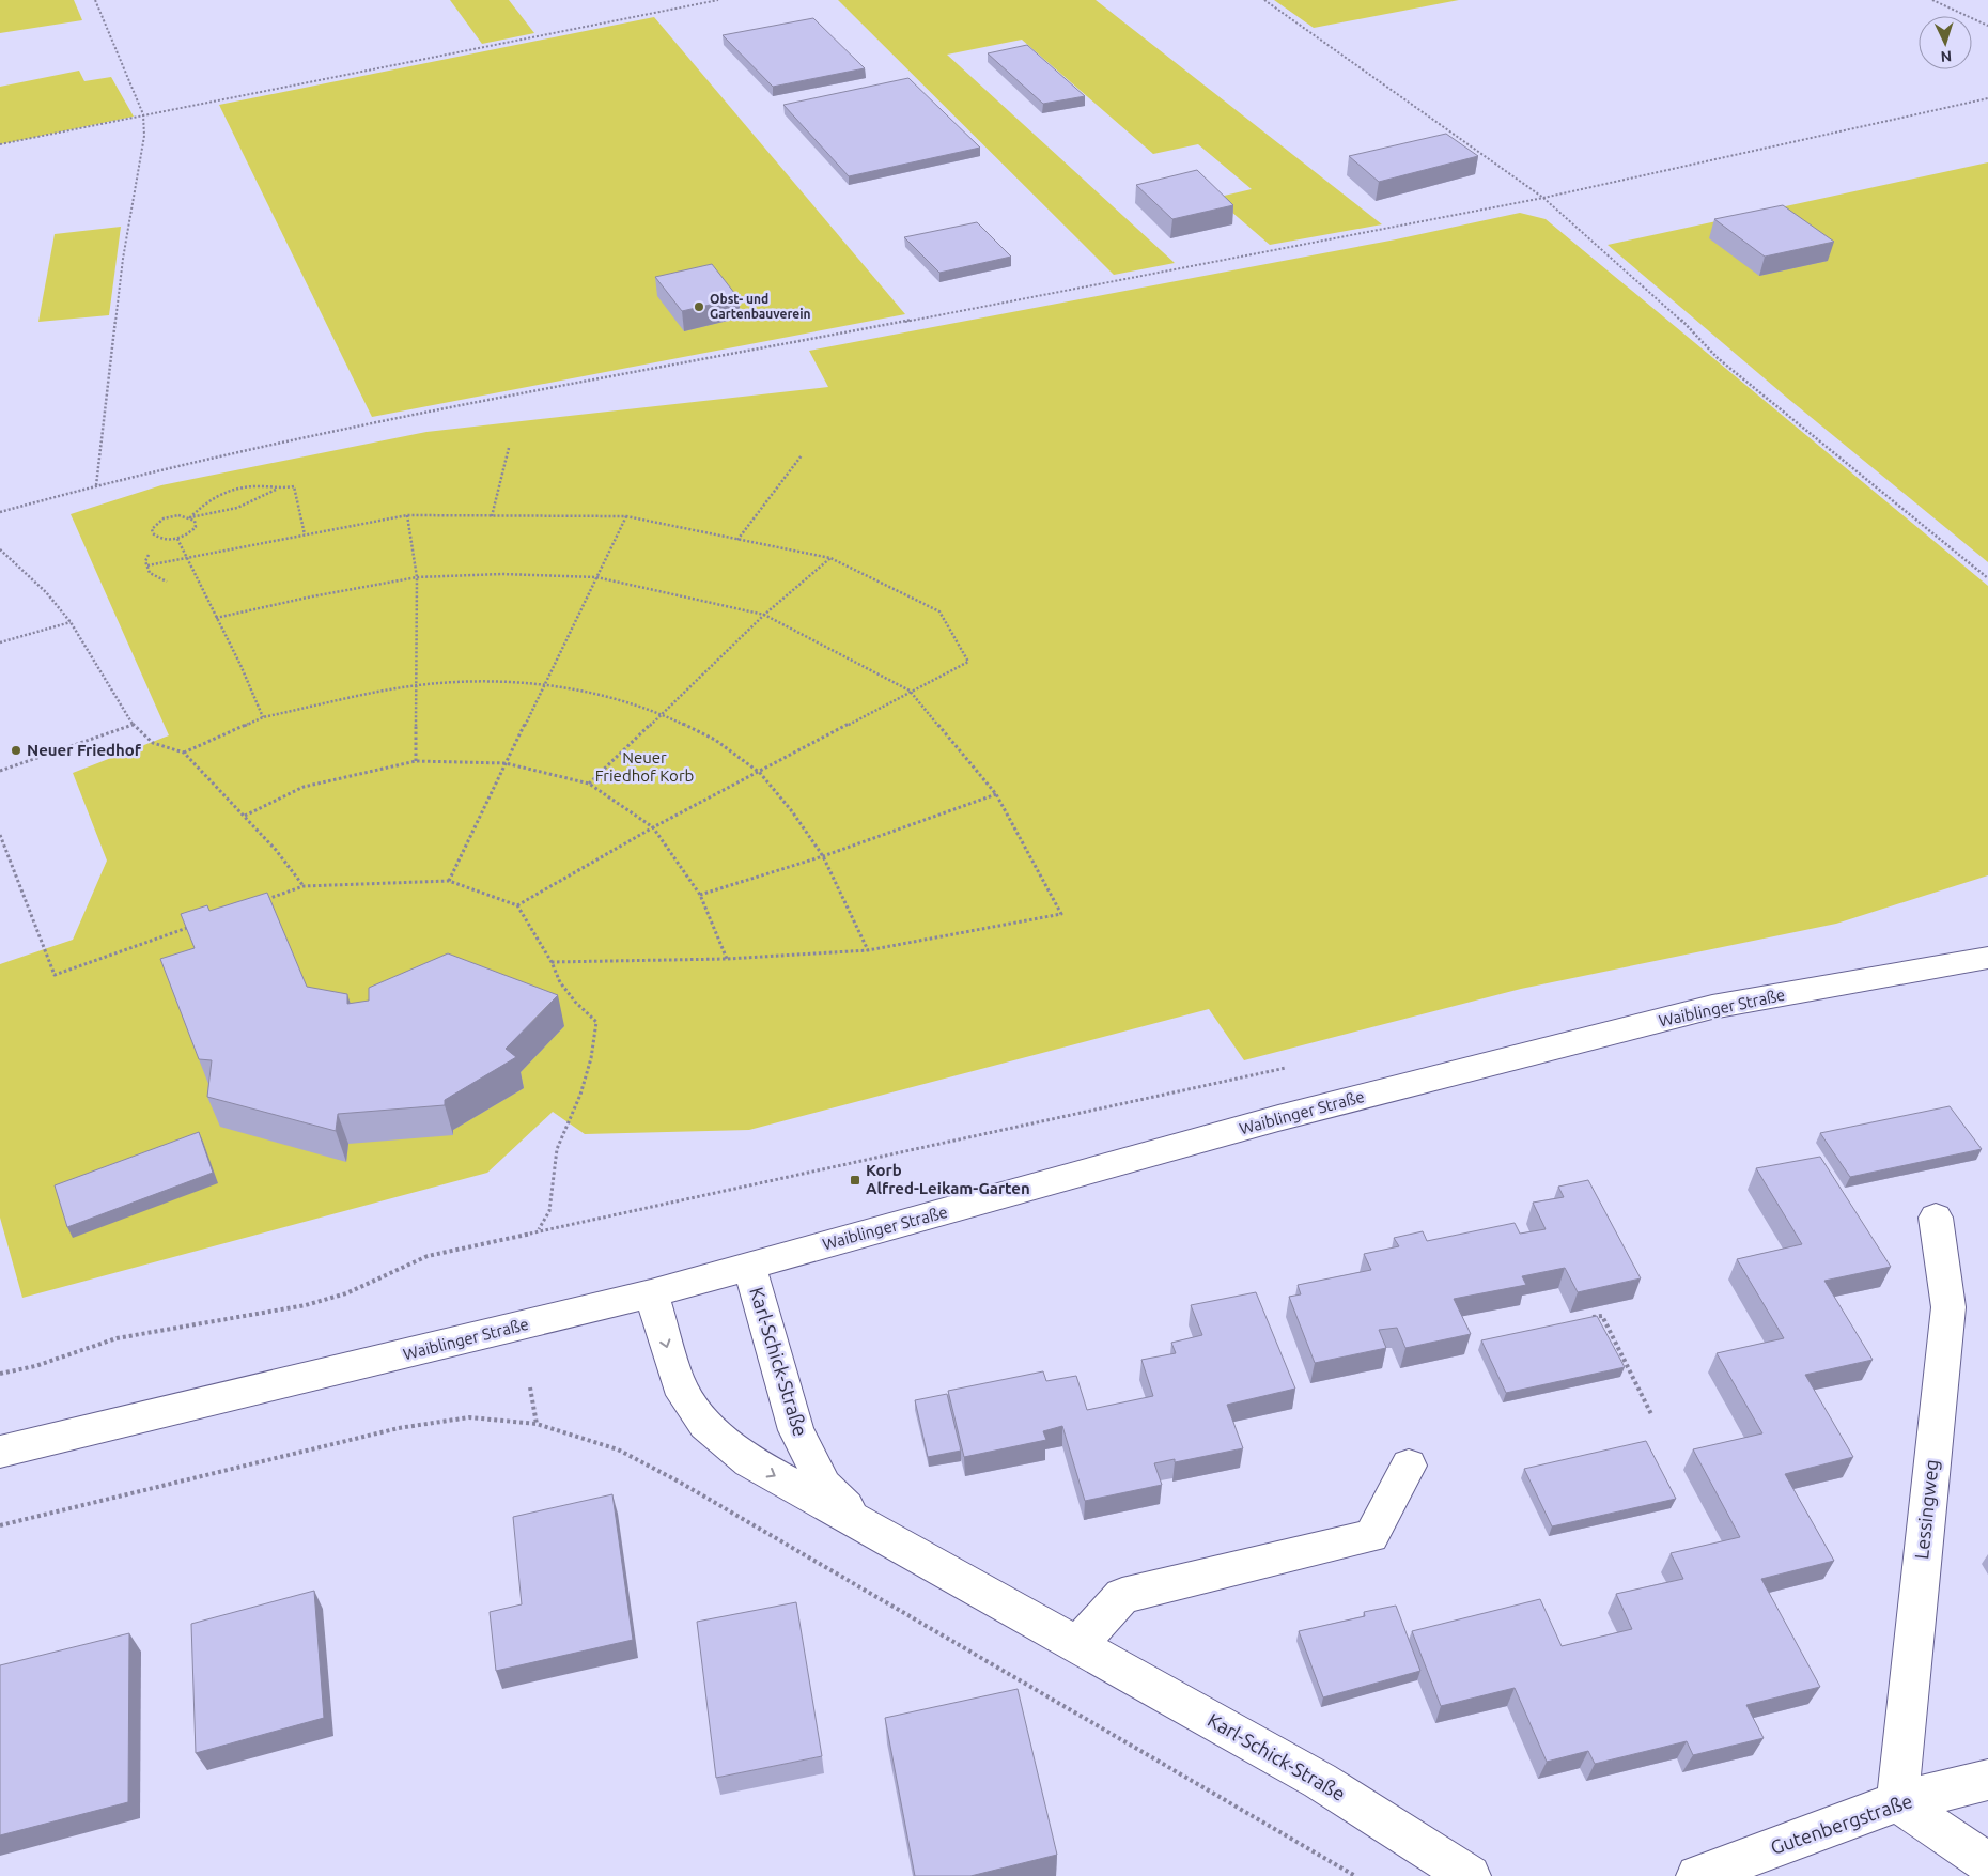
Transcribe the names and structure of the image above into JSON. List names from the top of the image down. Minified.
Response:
{"streets":{"street":["Waiblinger Straße","Karl-Schick-Straße","Lessingweg","Gutenbergstraße"]},"crossings":[["Waiblinger Straße","Karl-Schick-Straße"],["Lessingweg","Gutenbergstraße"]],"parks":["Neuer Friedhof Korb"],"places":{"other":["Obst- und Gartenbauverein","Neuer Friedhof"],"transit":["Korb Alfred-Leikam-Garten"]},"north":"bottom"}
